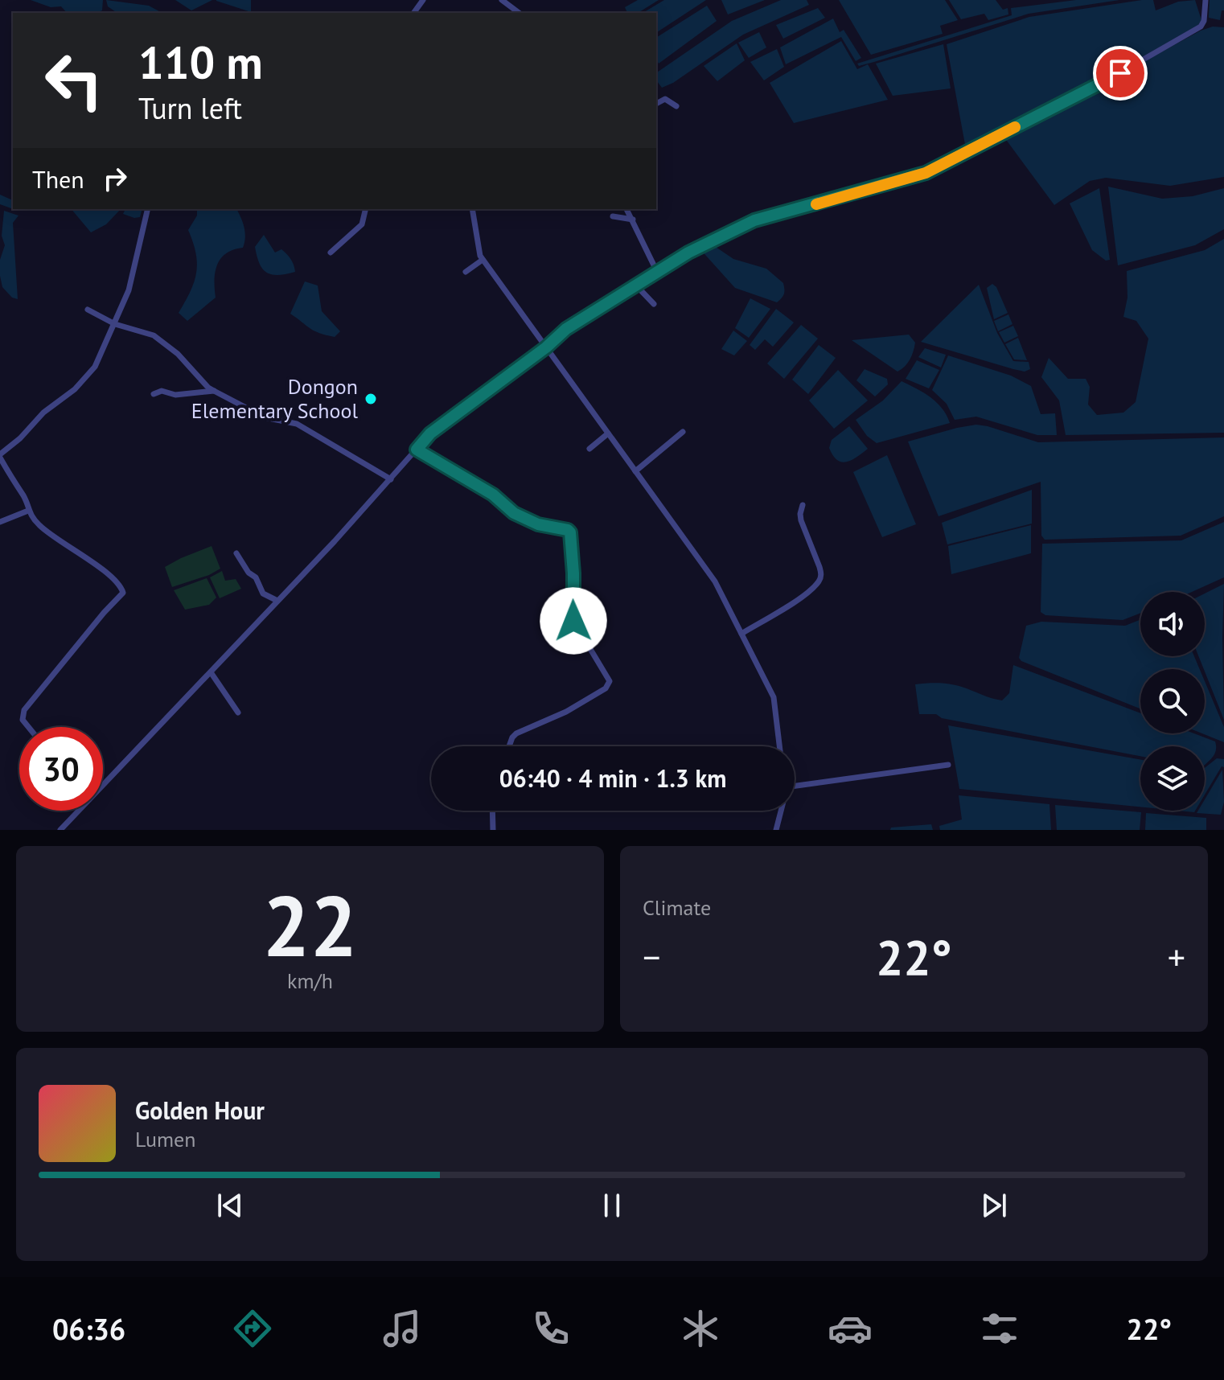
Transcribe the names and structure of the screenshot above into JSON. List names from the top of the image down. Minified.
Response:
{"places":["Dongon Elementary School"],"page":{"turn":["110 m","Turn left"],"then":"Then","limit":"30","trip":"06:40 · 4 min · 1.3 km","tile":[["22","km/h"],"Climate"],"heat":["−","22°","+"],"song":["Golden Hour","Lumen"],"tabs":["06:36","22°"]}}
